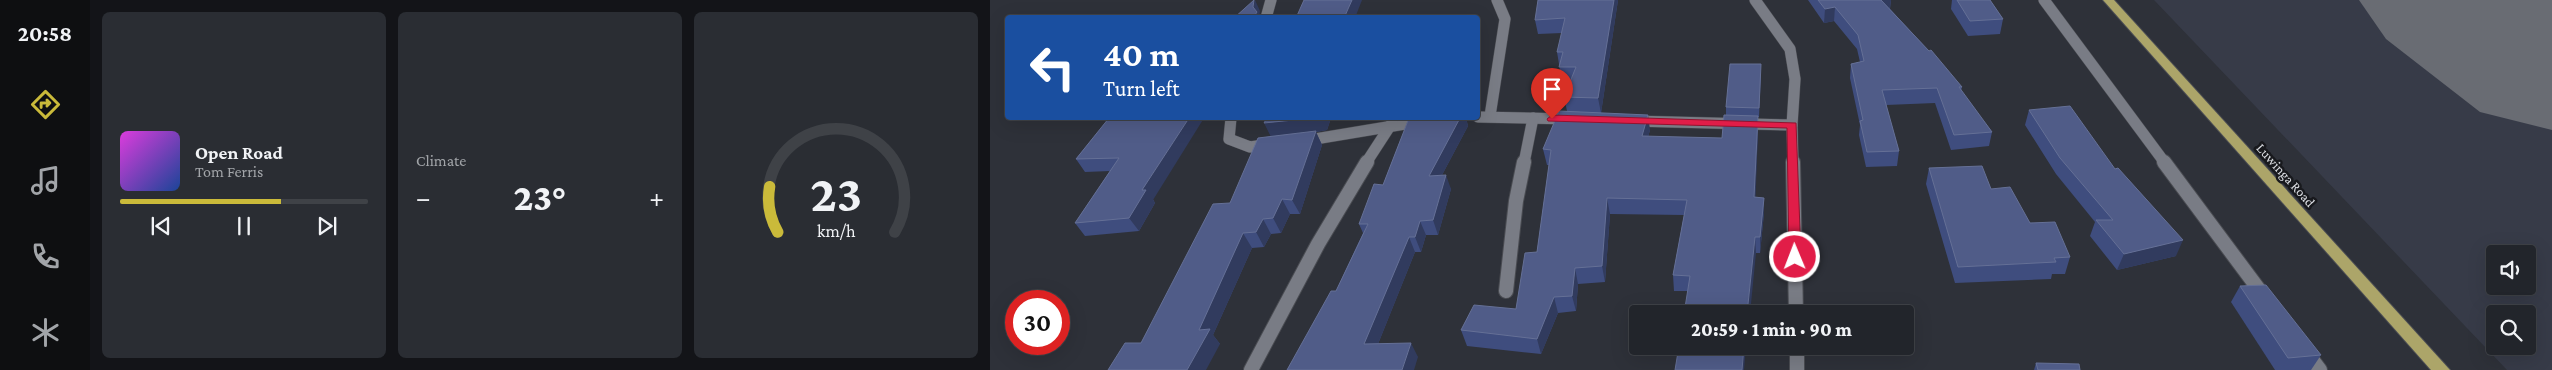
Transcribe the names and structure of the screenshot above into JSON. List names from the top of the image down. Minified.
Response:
{"streets":{"highway":["Luwinga Road"]},"page":{"tabs":"20:58","tile":"Climate","turn":["40 m","Turn left"],"song":["Open Road","Tom Ferris"],"heat":["−","23°","+"],"limit":"30","trip":"20:59 · 1 min · 90 m","gauge":["23","km/h"]}}
